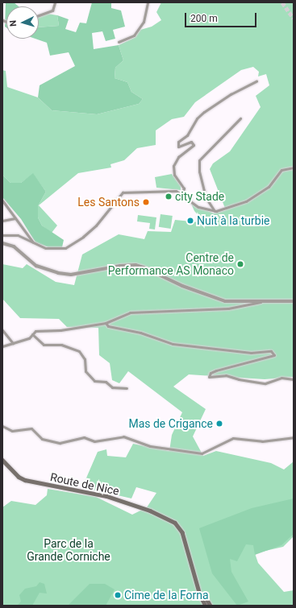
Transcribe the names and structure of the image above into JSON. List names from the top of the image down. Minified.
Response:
{"streets":{"main road":["Route de Nice"]},"parks":["Parc de la Grande Corniche"],"places":["city Stade","Les Santons","Nuit à la turbie","Centre de Performance AS Monaco","Mas de Crigance","Cime de la Forna"],"scale_bar":"200 m","north":"left"}
